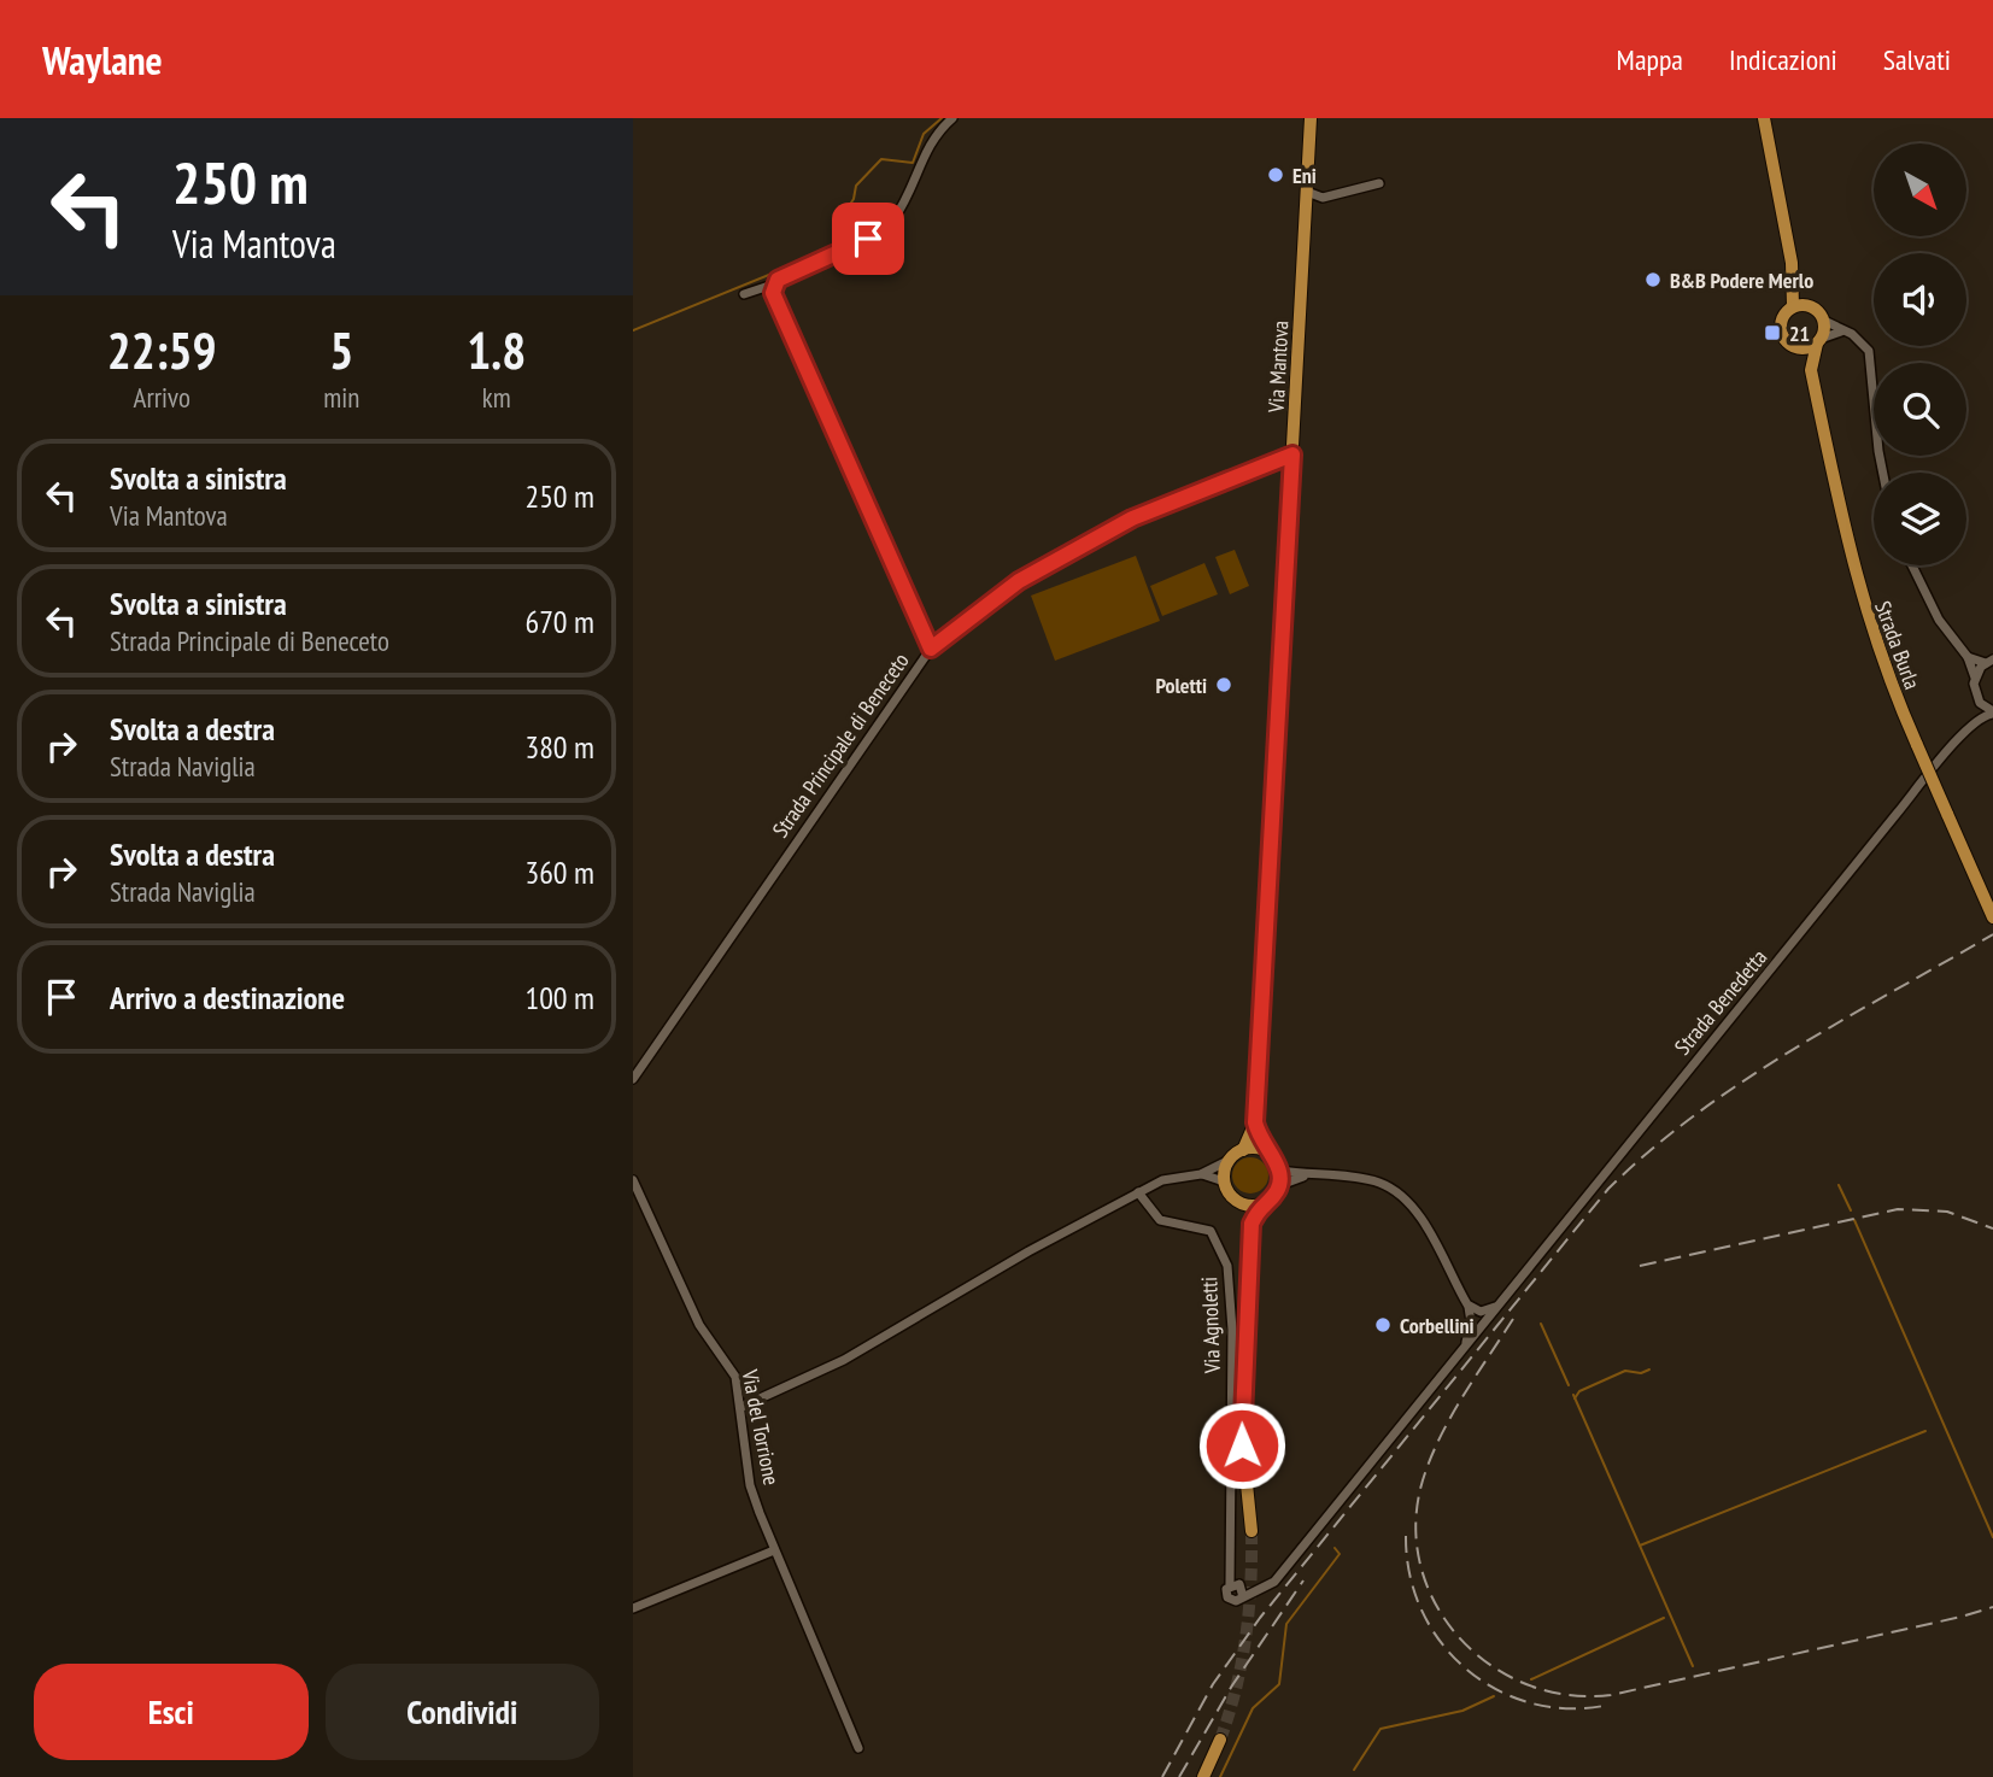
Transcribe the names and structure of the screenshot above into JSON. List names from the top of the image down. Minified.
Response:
{"streets":{"main road":["Via Mantova","Strada Burla"],"street":["Strada Principale di Beneceto","Strada Benedetta","Via Agnoletti","Via del Torrione"]},"crossings":[["Via Mantova","Strada Principale di Beneceto"],["Via Mantova","Strada Benedetta"],["Strada Benedetta","Via Agnoletti"]],"places":{"other":["Eni","B&B Podere Merlo","Poletti","Corbellini"],"transit":["21"]},"north":"bottom right","page":{"header":"Waylane","nav":["Mappa","Indicazioni","Salvati"],"turn":["250 m","Via Mantova"],"eta":["22:59","Arrivo","5","min","1.8","km"],"list":[{"name":"Svolta a sinistra","note":"Via Mantova","value":"250 m"},{"name":"Svolta a sinistra","note":"Strada Principale di Beneceto","value":"670 m"},{"name":"Svolta a destra","note":"Strada Naviglia","value":"380 m"},{"name":"Svolta a destra","note":"Strada Naviglia","value":"360 m"},{"name":"Arrivo a destinazione","value":"100 m"}],"buttons":["Esci","Condividi"]}}
